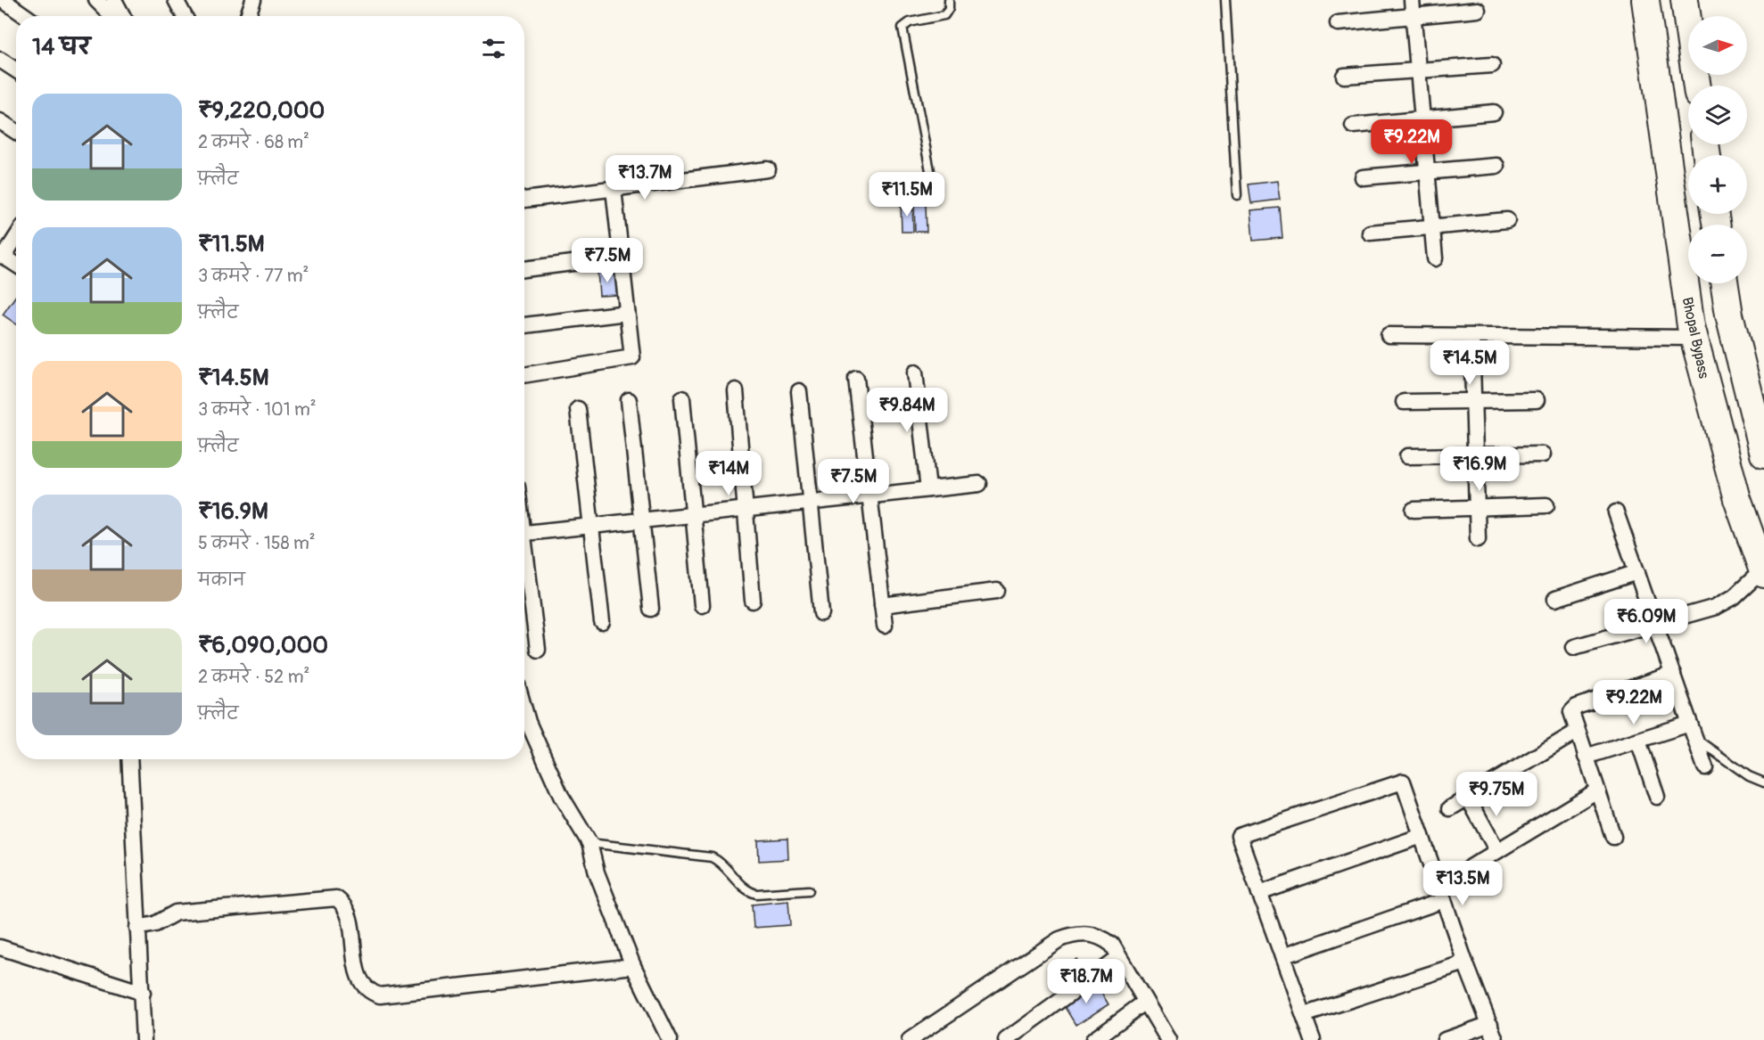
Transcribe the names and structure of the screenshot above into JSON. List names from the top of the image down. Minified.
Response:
{"streets":{"highway":["Bhopal Bypass"]},"north":"right","page":{"map_buttons":["+","−"],"heading":"14 घर","list":[{"name":"₹9,220,000","note":"2 कमरे · 68 m² · फ़्लैट"},{"name":"₹11.5M","note":"3 कमरे · 77 m² · फ़्लैट"},{"name":"₹14.5M","note":"3 कमरे · 101 m² · फ़्लैट"},{"name":"₹16.9M","note":"5 कमरे · 158 m² · मकान"},{"name":"₹6,090,000","note":"2 कमरे · 52 m² · फ़्लैट"}],"price":["₹9.22M","₹13.7M","₹11.5M","₹7.5M","₹14.5M","₹9.84M","₹16.9M","₹14M","₹7.5M","₹6.09M","₹9.22M","₹9.75M","₹13.5M","₹18.7M"]}}
